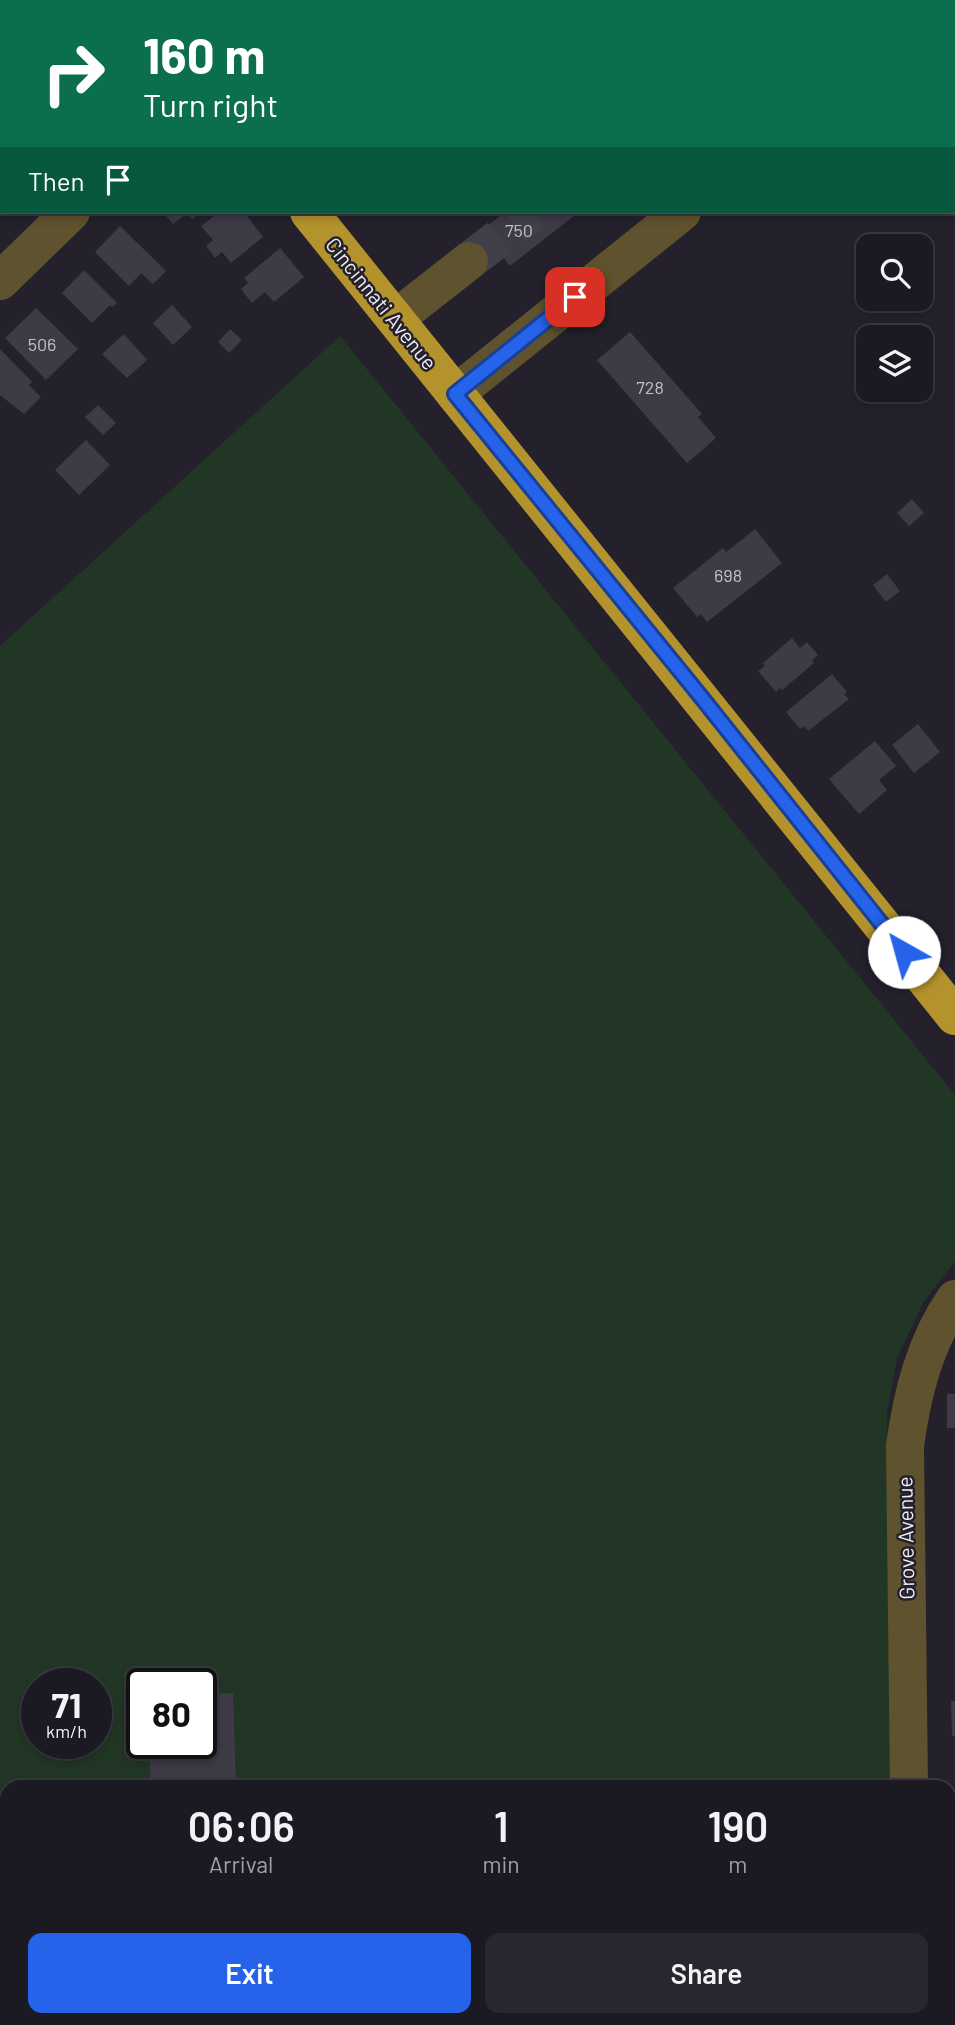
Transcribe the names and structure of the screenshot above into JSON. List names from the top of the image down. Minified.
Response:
{"streets":{"highway":["Cincinnati Avenue"],"street":["Grove Avenue"]},"house_numbers":["750","506","728","698"],"page":{"turn":["160 m","Turn right"],"then":"Then","speed":"71 km/h","limit":"80","eta":["06:06","Arrival","1","min","190","m"],"buttons":["Exit","Share"]}}
